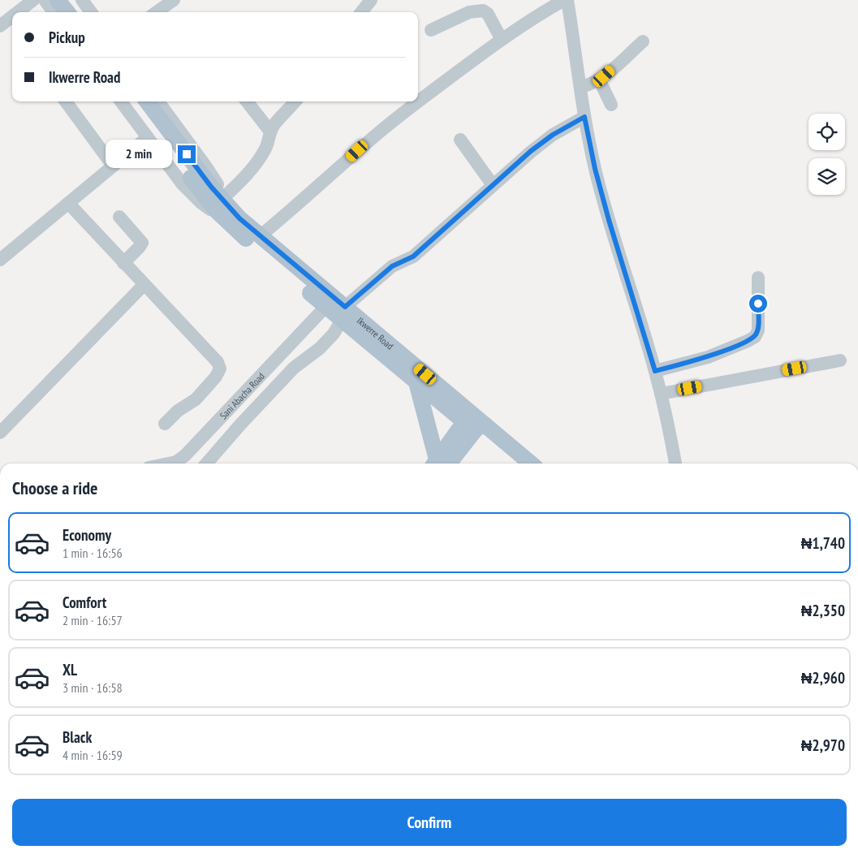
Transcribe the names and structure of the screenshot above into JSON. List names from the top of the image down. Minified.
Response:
{"streets":{"main road":["Ikwerre Road"],"street":["Sani Abacha Road"]},"crossings":[["Ikwerre Road","Sani Abacha Road"]],"page":{"banner":["Pickup","Ikwerre Road"],"bubble":"2 min","heading":"Choose a ride","list":[{"name":"Economy","note":"1 min · 16:56","value":"₦1,740"},{"name":"Comfort","note":"2 min · 16:57","value":"₦2,350"},{"name":"XL","note":"3 min · 16:58","value":"₦2,960"},{"name":"Black","note":"4 min · 16:59","value":"₦2,970"}],"buttons":"Confirm"}}
